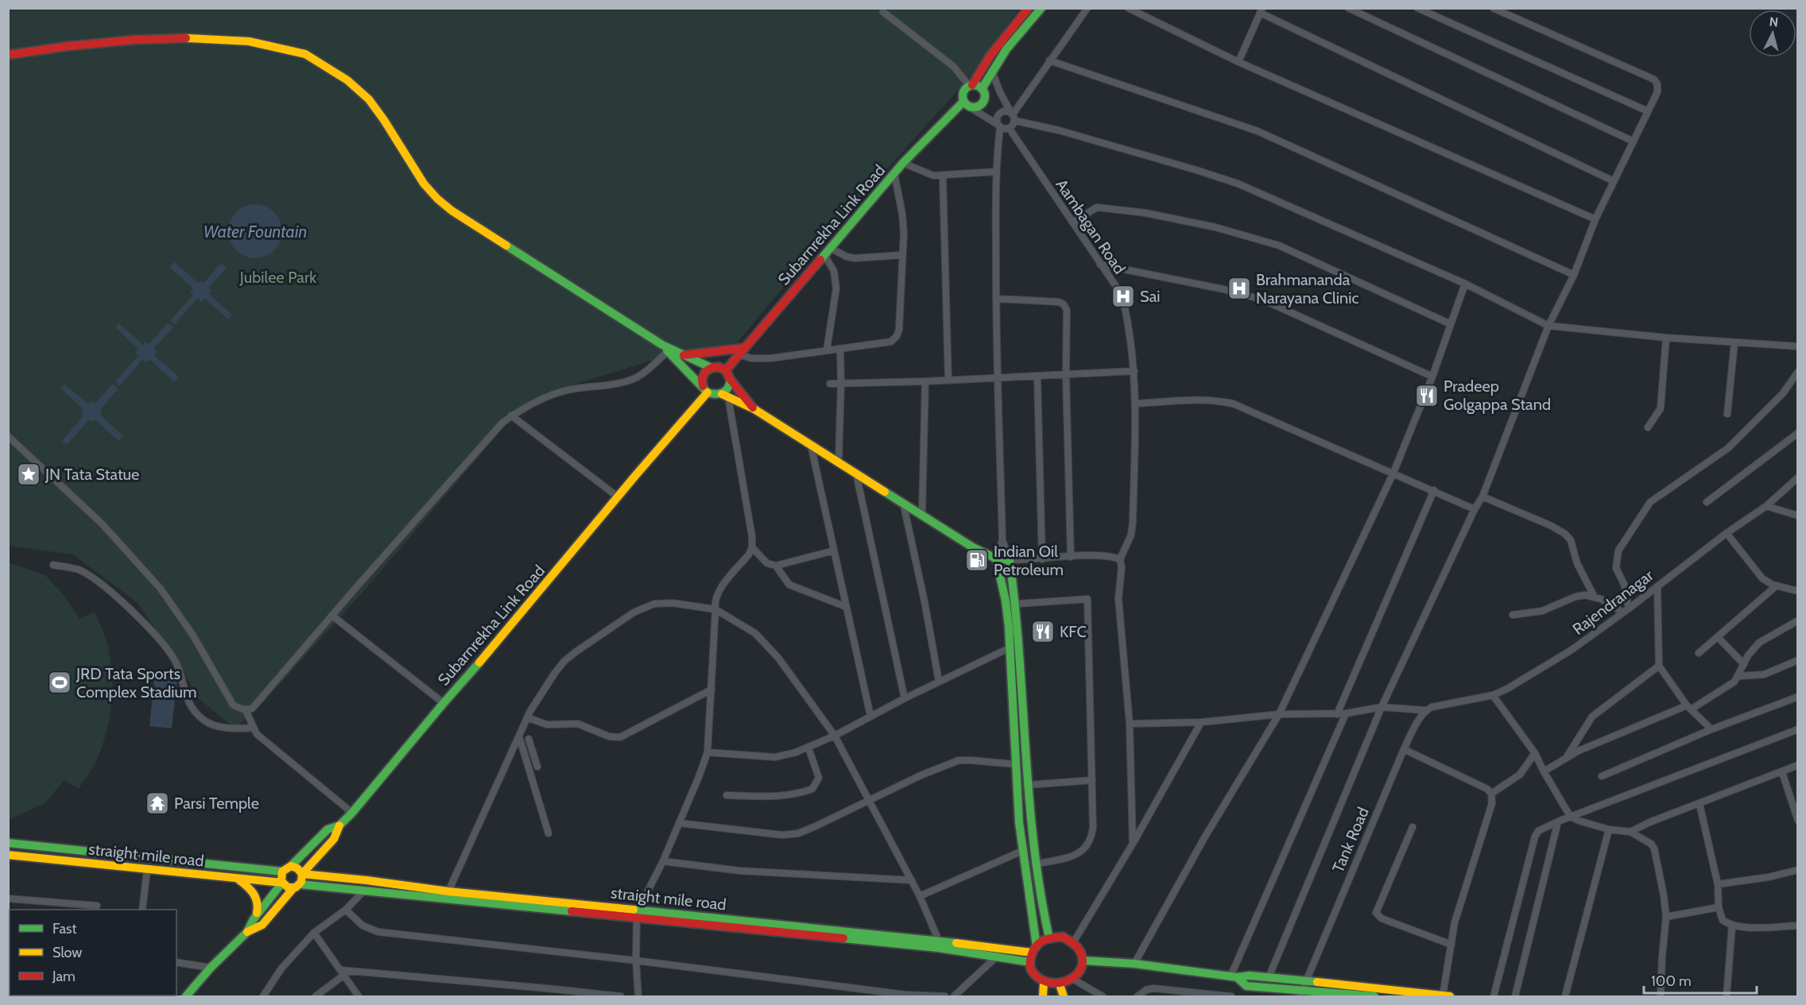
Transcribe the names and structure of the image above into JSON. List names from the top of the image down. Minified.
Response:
{"streets":{"street":["Subarnrekha Link Road","Aambagan Road","Rajendranagar","Tank Road","straight mile road"]},"crossings":[["Subarnrekha Link Road","straight mile road"],["Rajendranagar","Tank Road"]],"water":["Water Fountain"],"parks":["Jubilee Park"],"places":{"hospital":["Brahmananda Narayana Clinic","Sai"],"restaurant":["Pradeep Golgappa Stand","KFC"],"place":["JN Tata Statue"],"fuel station":["Indian Oil Petroleum"],"sports":["JRD Tata Sports Complex Stadium"],"temple":["Parsi Temple"]},"legend":["Fast","Slow","Jam"],"scale_bar":"100 m","north":"top"}
